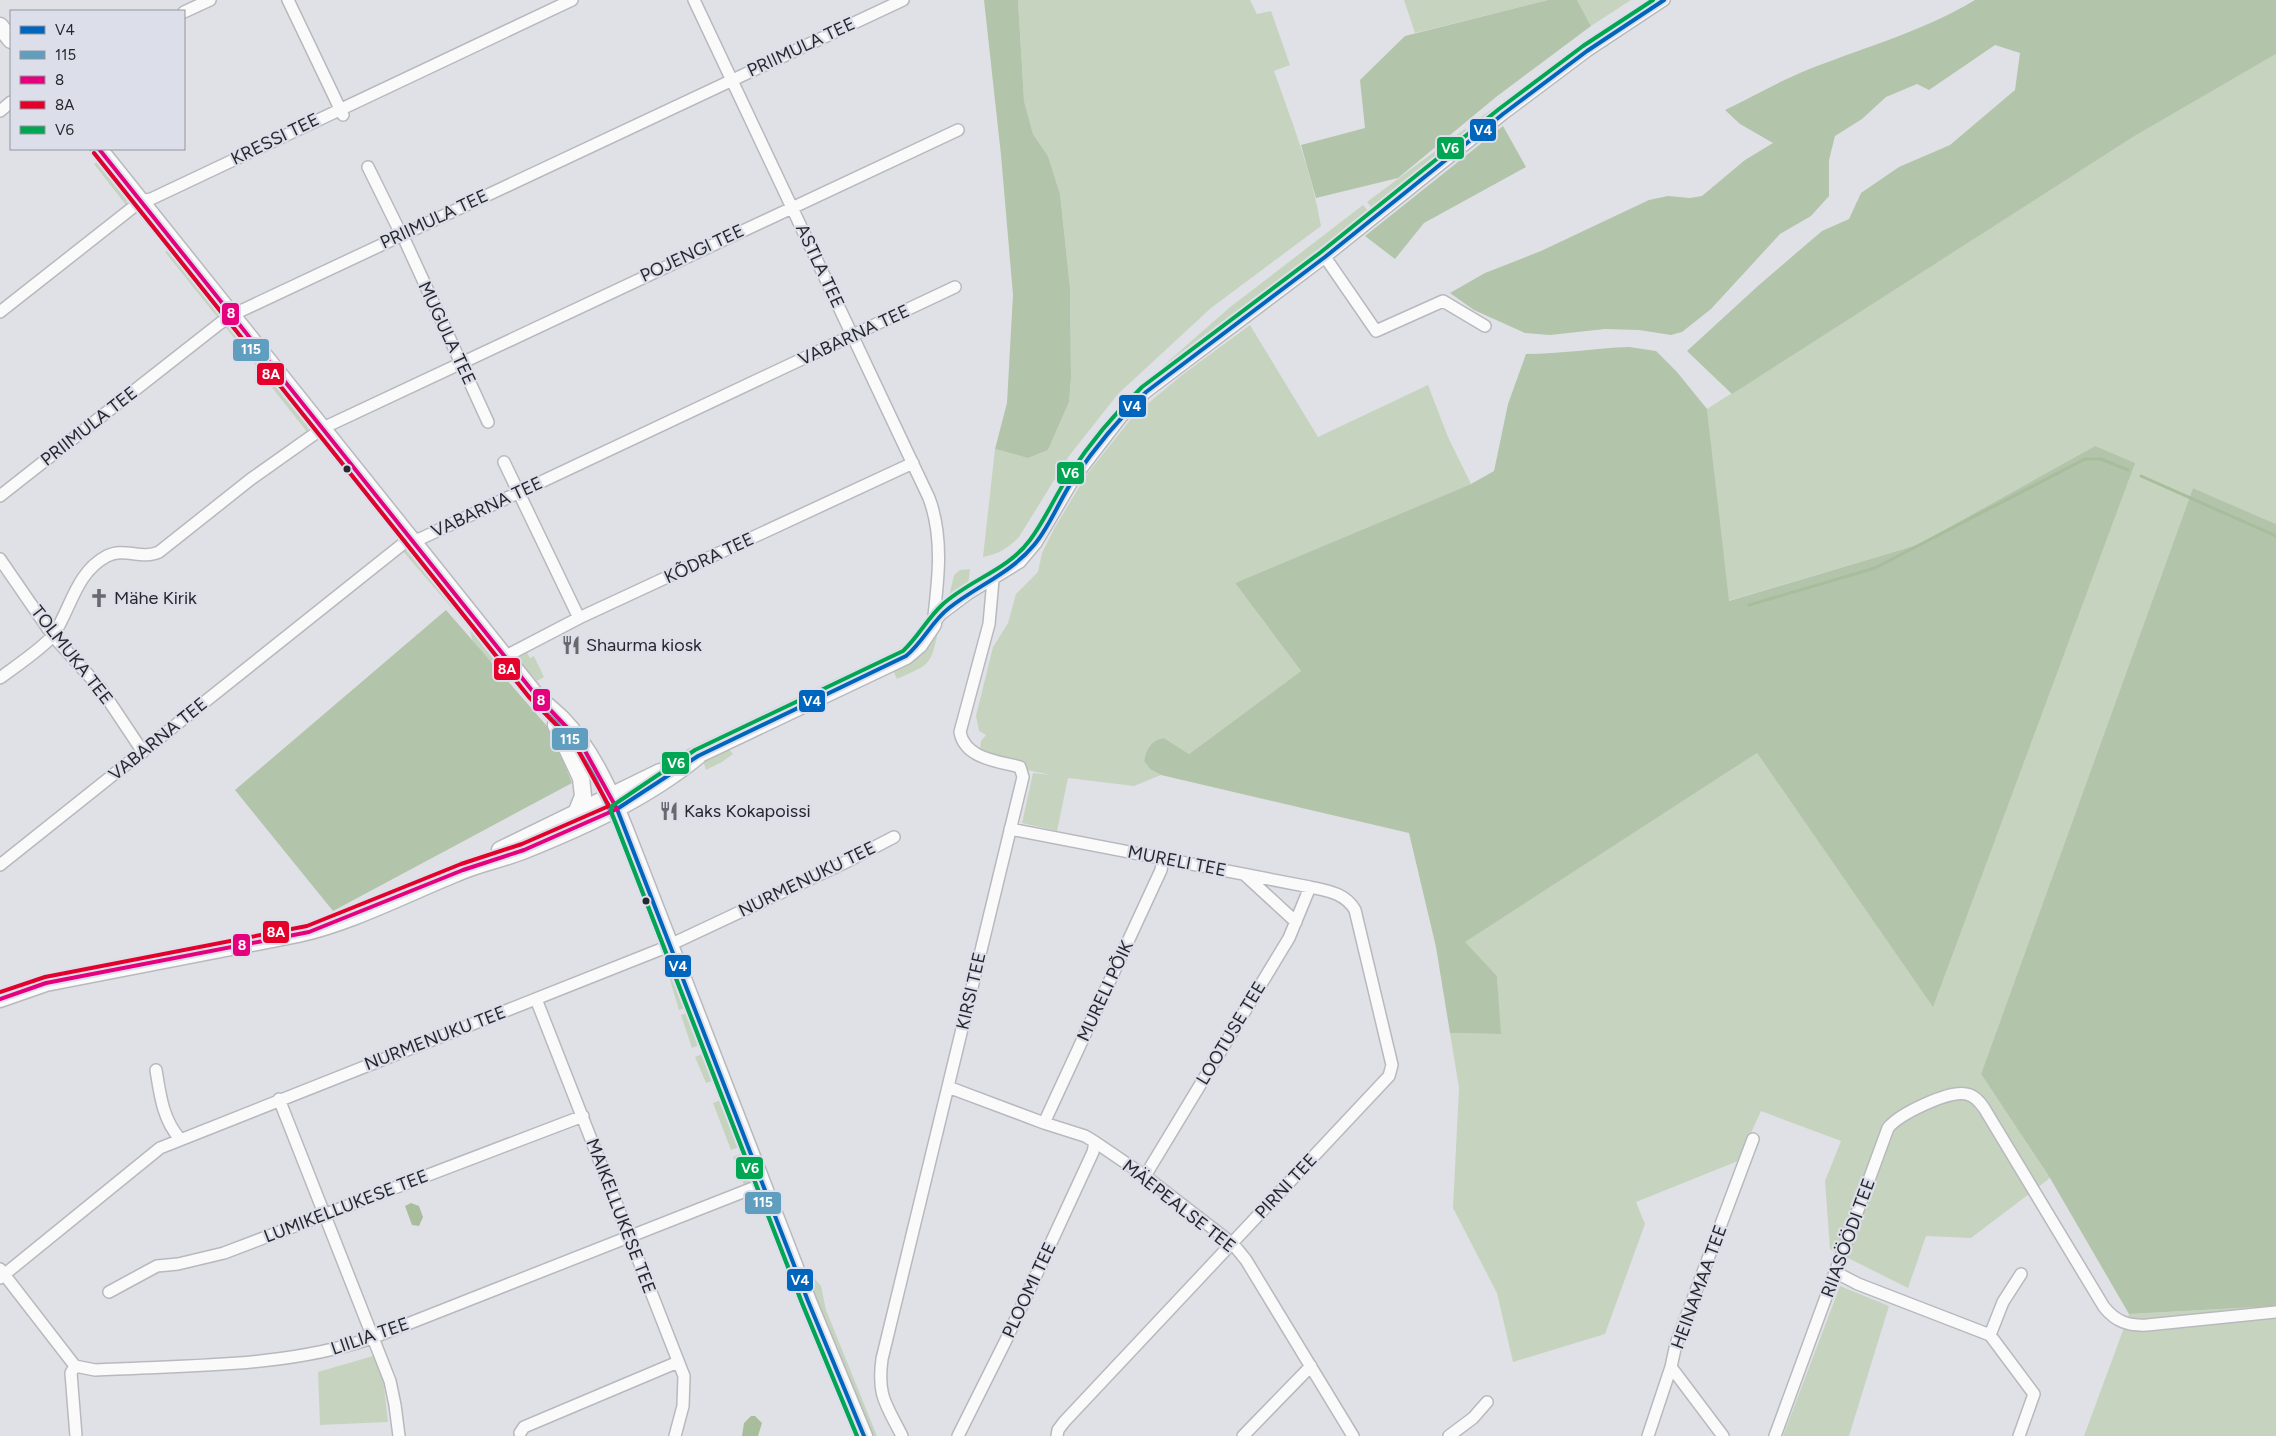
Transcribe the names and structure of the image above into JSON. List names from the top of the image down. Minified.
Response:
{"streets":{"street":["PRIIMULA TEE","KRESSI TEE","POJENGI TEE","ASTLA TEE","MUGULA TEE","VABARNA TEE","KÕDRA TEE","TOLMUKA TEE","MURELI TEE","NURMENUKU TEE","KIRSI TEE","MURELI PÕIK","LOOTUSE TEE","PIRNI TEE","LUMIKELLUKESE TEE","MÄEPEALSE TEE","MAIKELLUKESE TEE","RIIASÖÖDI TEE","HEINAMAA TEE","PLOOMI TEE","LIILIA TEE"]},"crossings":[["PRIIMULA TEE","ASTLA TEE"],["PRIIMULA TEE","MUGULA TEE"],["POJENGI TEE","ASTLA TEE"],["POJENGI TEE","MUGULA TEE"],["POJENGI TEE","TOLMUKA TEE"],["ASTLA TEE","VABARNA TEE"],["ASTLA TEE","KÕDRA TEE"],["VABARNA TEE","TOLMUKA TEE"],["MURELI TEE","KIRSI TEE"],["MURELI TEE","MURELI PÕIK"],["MURELI TEE","LOOTUSE TEE"],["MURELI TEE","PIRNI TEE"],["NURMENUKU TEE","MAIKELLUKESE TEE"],["KIRSI TEE","MÄEPEALSE TEE"],["MURELI PÕIK","MÄEPEALSE TEE"],["LOOTUSE TEE","MÄEPEALSE TEE"],["PIRNI TEE","MÄEPEALSE TEE"],["LUMIKELLUKESE TEE","MAIKELLUKESE TEE"],["MÄEPEALSE TEE","PLOOMI TEE"],["MAIKELLUKESE TEE","LIILIA TEE"]],"places":{"church":["Mähe Kirik"],"restaurant":["Shaurma kiosk","Kaks Kokapoissi"]},"lines":["transit line V4","transit line V6","transit line 8","transit line 115","transit line 8A"],"legend":["V4","115","8","8A","V6"]}
